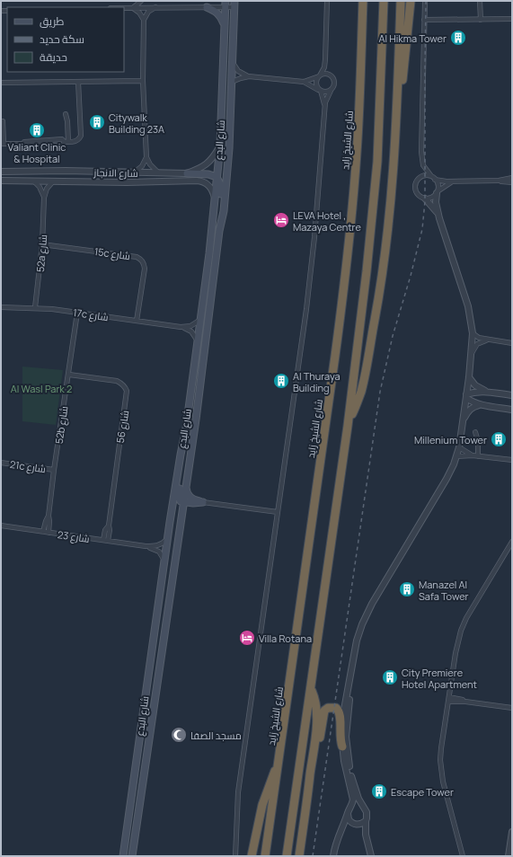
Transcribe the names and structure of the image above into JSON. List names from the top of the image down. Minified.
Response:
{"streets":{"highway":["شارع الشيخ زايد"],"main road":["شارع البدع"],"street":["شارع الانجاز","52a شارع","15c شارع","17c شارع","52b شارع","شارع 56","21c شارع","شارع 23"]},"crossings":[["شارع البدع","شارع الانجاز"],["شارع البدع","17c شارع"],["شارع البدع","شارع 23"],["شارع الانجاز","52a شارع"],["52a شارع","15c شارع"],["52a شارع","17c شارع"],["15c شارع","17c شارع"],["17c شارع","52b شارع"],["52b شارع","شارع 56"],["52b شارع","21c شارع"],["52b شارع","شارع 23"],["شارع 56","شارع 23"]],"parks":["Al Wasl Park 2"],"places":{"building":["Al Hikma Tower","Citywalk Building 23A","Valiant Clinic & Hospital","Al Thuraya Building","Millenium Tower","Manazel Al Safa Tower","City Premiere Hotel Apartment","Escape Tower"],"hotel":["LEVA Hotel , Mazaya Centre","Villa Rotana"],"mosque":["مسجد الصفا"]},"legend":["طريق","سكة حديد","حديقة"]}
